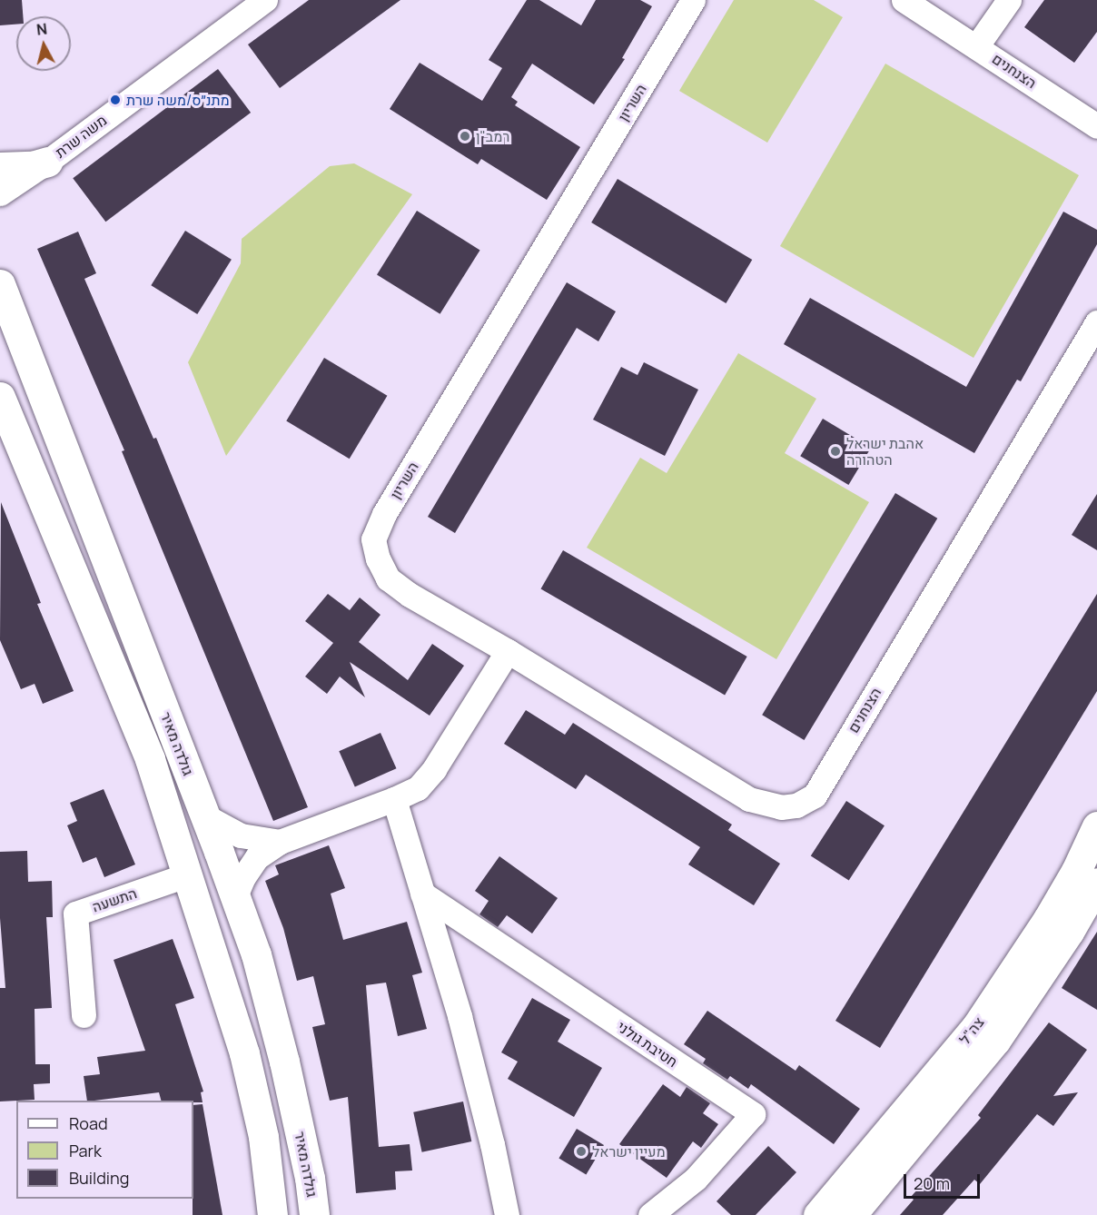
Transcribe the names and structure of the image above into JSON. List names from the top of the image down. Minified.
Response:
{"streets":{"main road":["גולדה מאיר","צה\"ל"],"street":["הצנחנים","השריון","משה שרת","התשעה","חטיבת גולני"]},"crossings":[["הצנחנים","השריון"]],"places":["מתנ״ס/משה שרת","רמב\"ן","אהבת ישראל הטהורה","מעיין ישראל"],"legend":["Road","Park","Building"],"scale_bar":"20 m","north":"top"}
